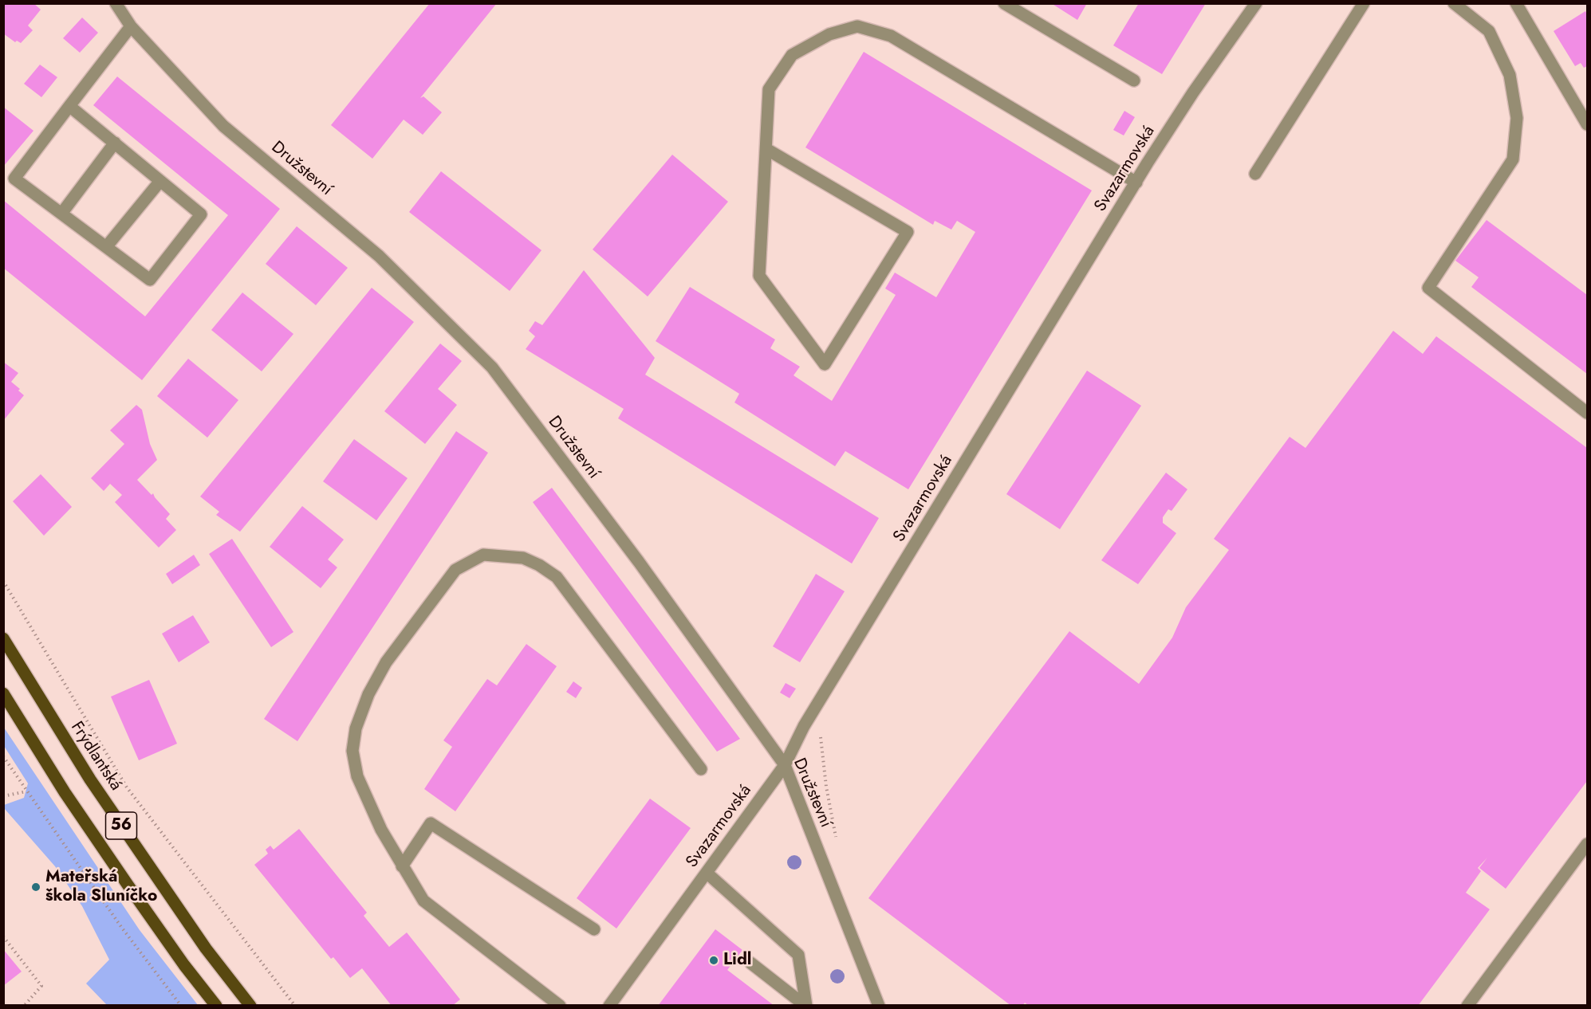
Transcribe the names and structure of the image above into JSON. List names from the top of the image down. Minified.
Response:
{"streets":{"main road":["Frýdlantská","56"],"street":["Družstevní","Svazarmovská"]},"crossings":[["Družstevní","Svazarmovská"]],"places":["Mateřská škola Sluníčko","Lidl"]}
